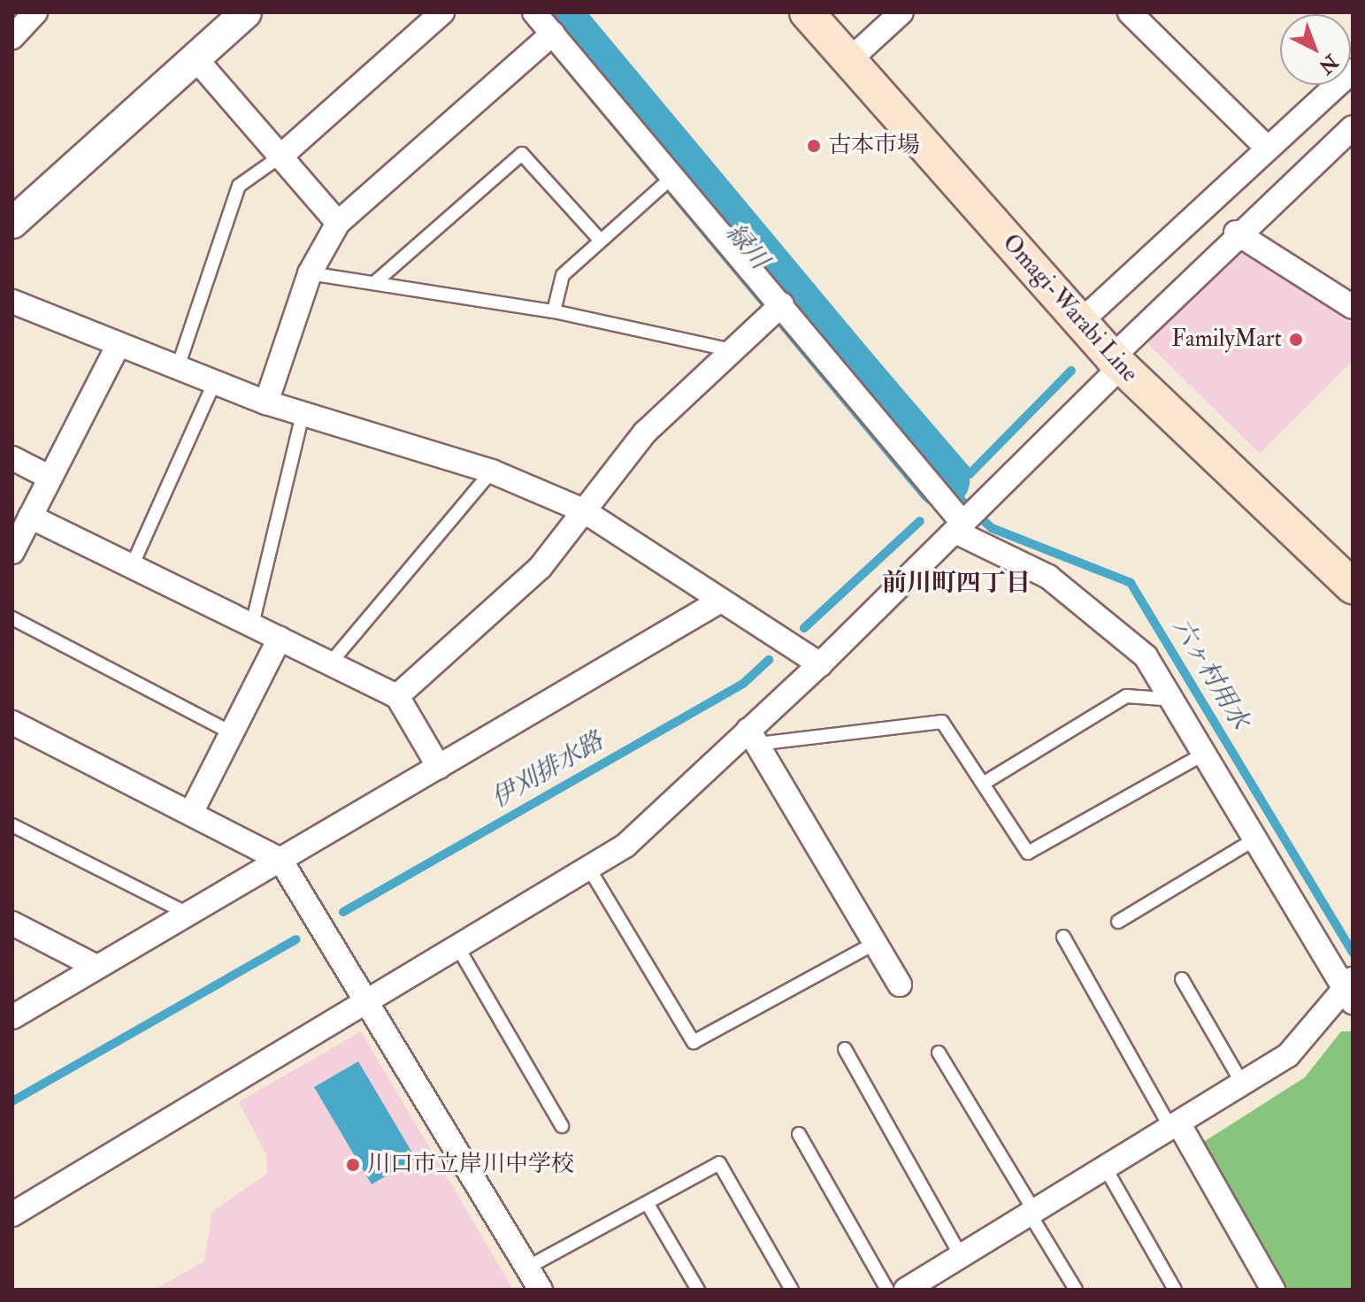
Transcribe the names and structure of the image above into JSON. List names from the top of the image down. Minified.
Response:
{"streets":{"main road":["Omagi-Warabi Line"]},"districts":["前川町四丁目"],"water":["緑川","六ヶ村用水","伊刈排水路"],"places":["古本市場","FamilyMart","川口市立岸川中学校"],"north":"bottom right"}
